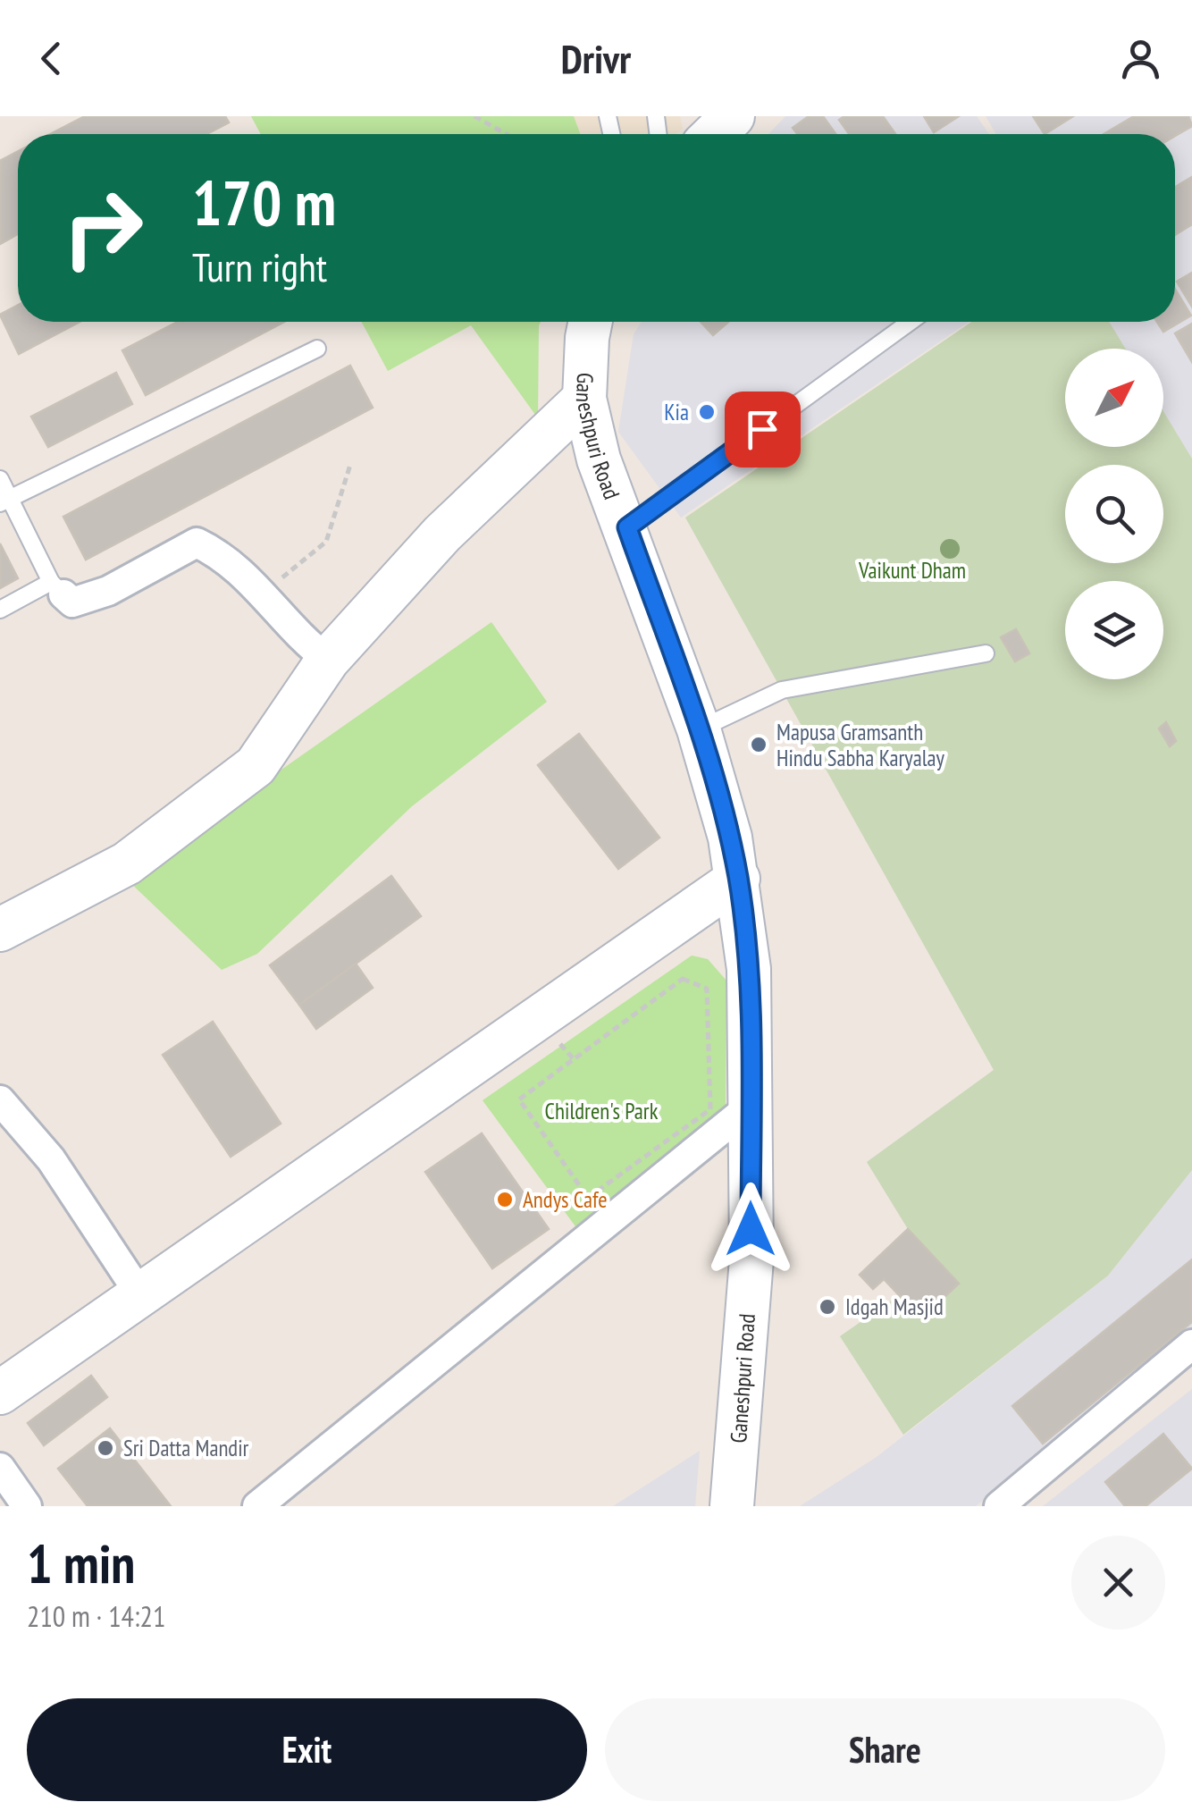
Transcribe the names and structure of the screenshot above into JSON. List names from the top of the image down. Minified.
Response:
{"streets":{"street":["Ganeshpuri Road"]},"parks":["Vaikunt Dham","Children's Park"],"places":["Kia","Mapusa Gramsanth Hindu Sabha Karyalay","Andys Cafe","Idgah Masjid","Sri Datta Mandir"],"north":"top right","page":{"header":"Drivr","turn":["170 m","Turn right"],"heading":["1 min","210 m · 14:21"],"buttons":["Exit","Share"]}}
